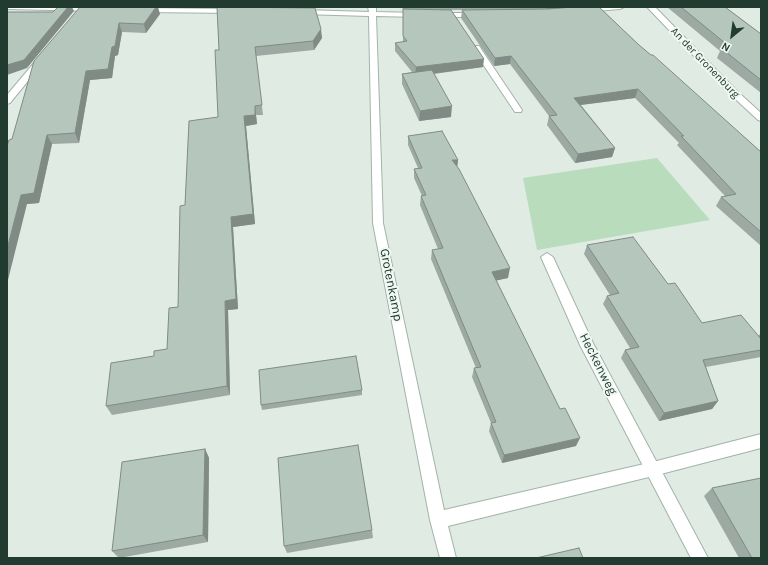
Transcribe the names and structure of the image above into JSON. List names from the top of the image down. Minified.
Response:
{"streets":{"street":["An der Gronenburg","Grotenkamp","Heckenweg"]},"north":"bottom left"}
